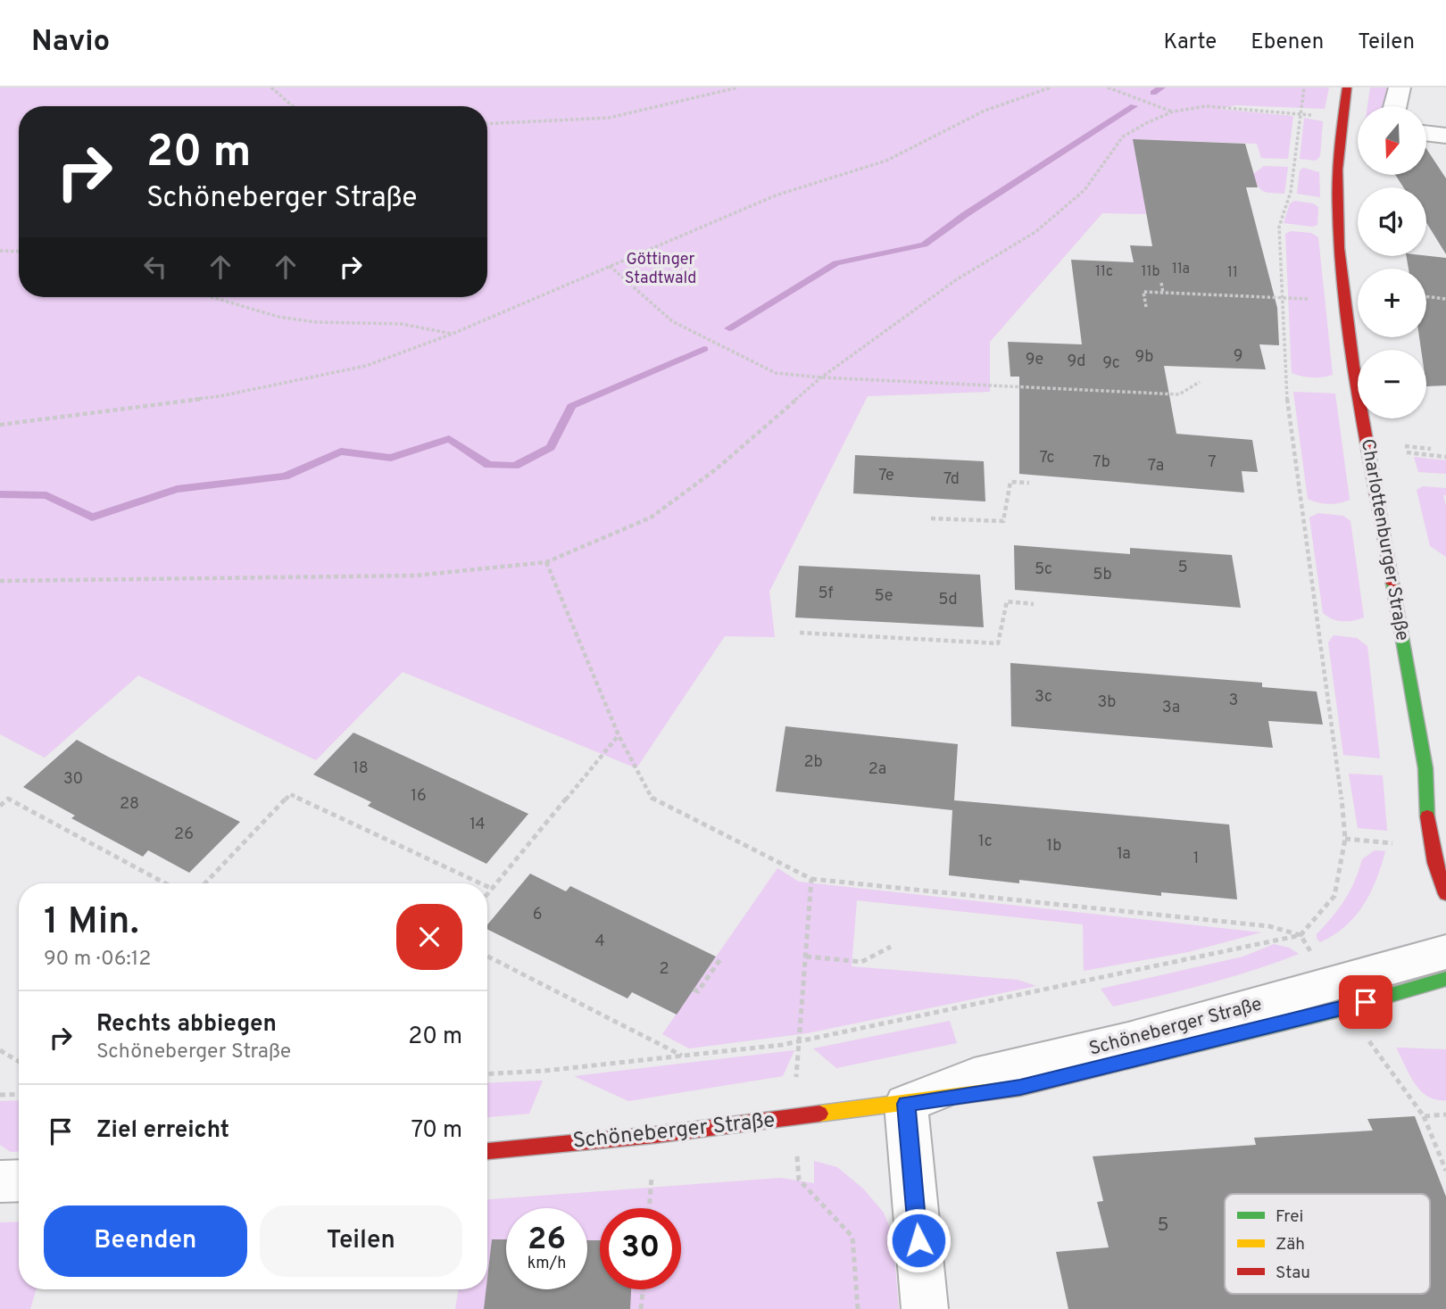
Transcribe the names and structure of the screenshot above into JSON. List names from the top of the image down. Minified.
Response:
{"streets":{"street":["Charlottenburger Straße","Schöneberger Straße"]},"parks":["Göttinger Stadtwald"],"house_numbers":["11a","11c","11b","11","9","9b","9e","9d","9c","7c","7b","7","7a","7e","7d","5","5c","5b","5f","5e","5d","3c","3","3b","3a","2b","18","2a","30","16","28","14","26","1c","1b","1a","1","6","4","2","5"],"legend":["Frei","Zäh","Stau"],"north":"bottom","page":{"header":"Navio","nav":["Karte","Ebenen","Teilen"],"map_buttons":["+","−"],"turn":["20 m","Schöneberger Straße"],"heading":["1 Min.","90 m · 06:12"],"list":[{"name":"Rechts abbiegen","note":"Schöneberger Straße","value":"20 m"},{"name":"Ziel erreicht","value":"70 m"}],"buttons":["Beenden","Teilen"],"speed":"26 km/h","limit":"30"}}
